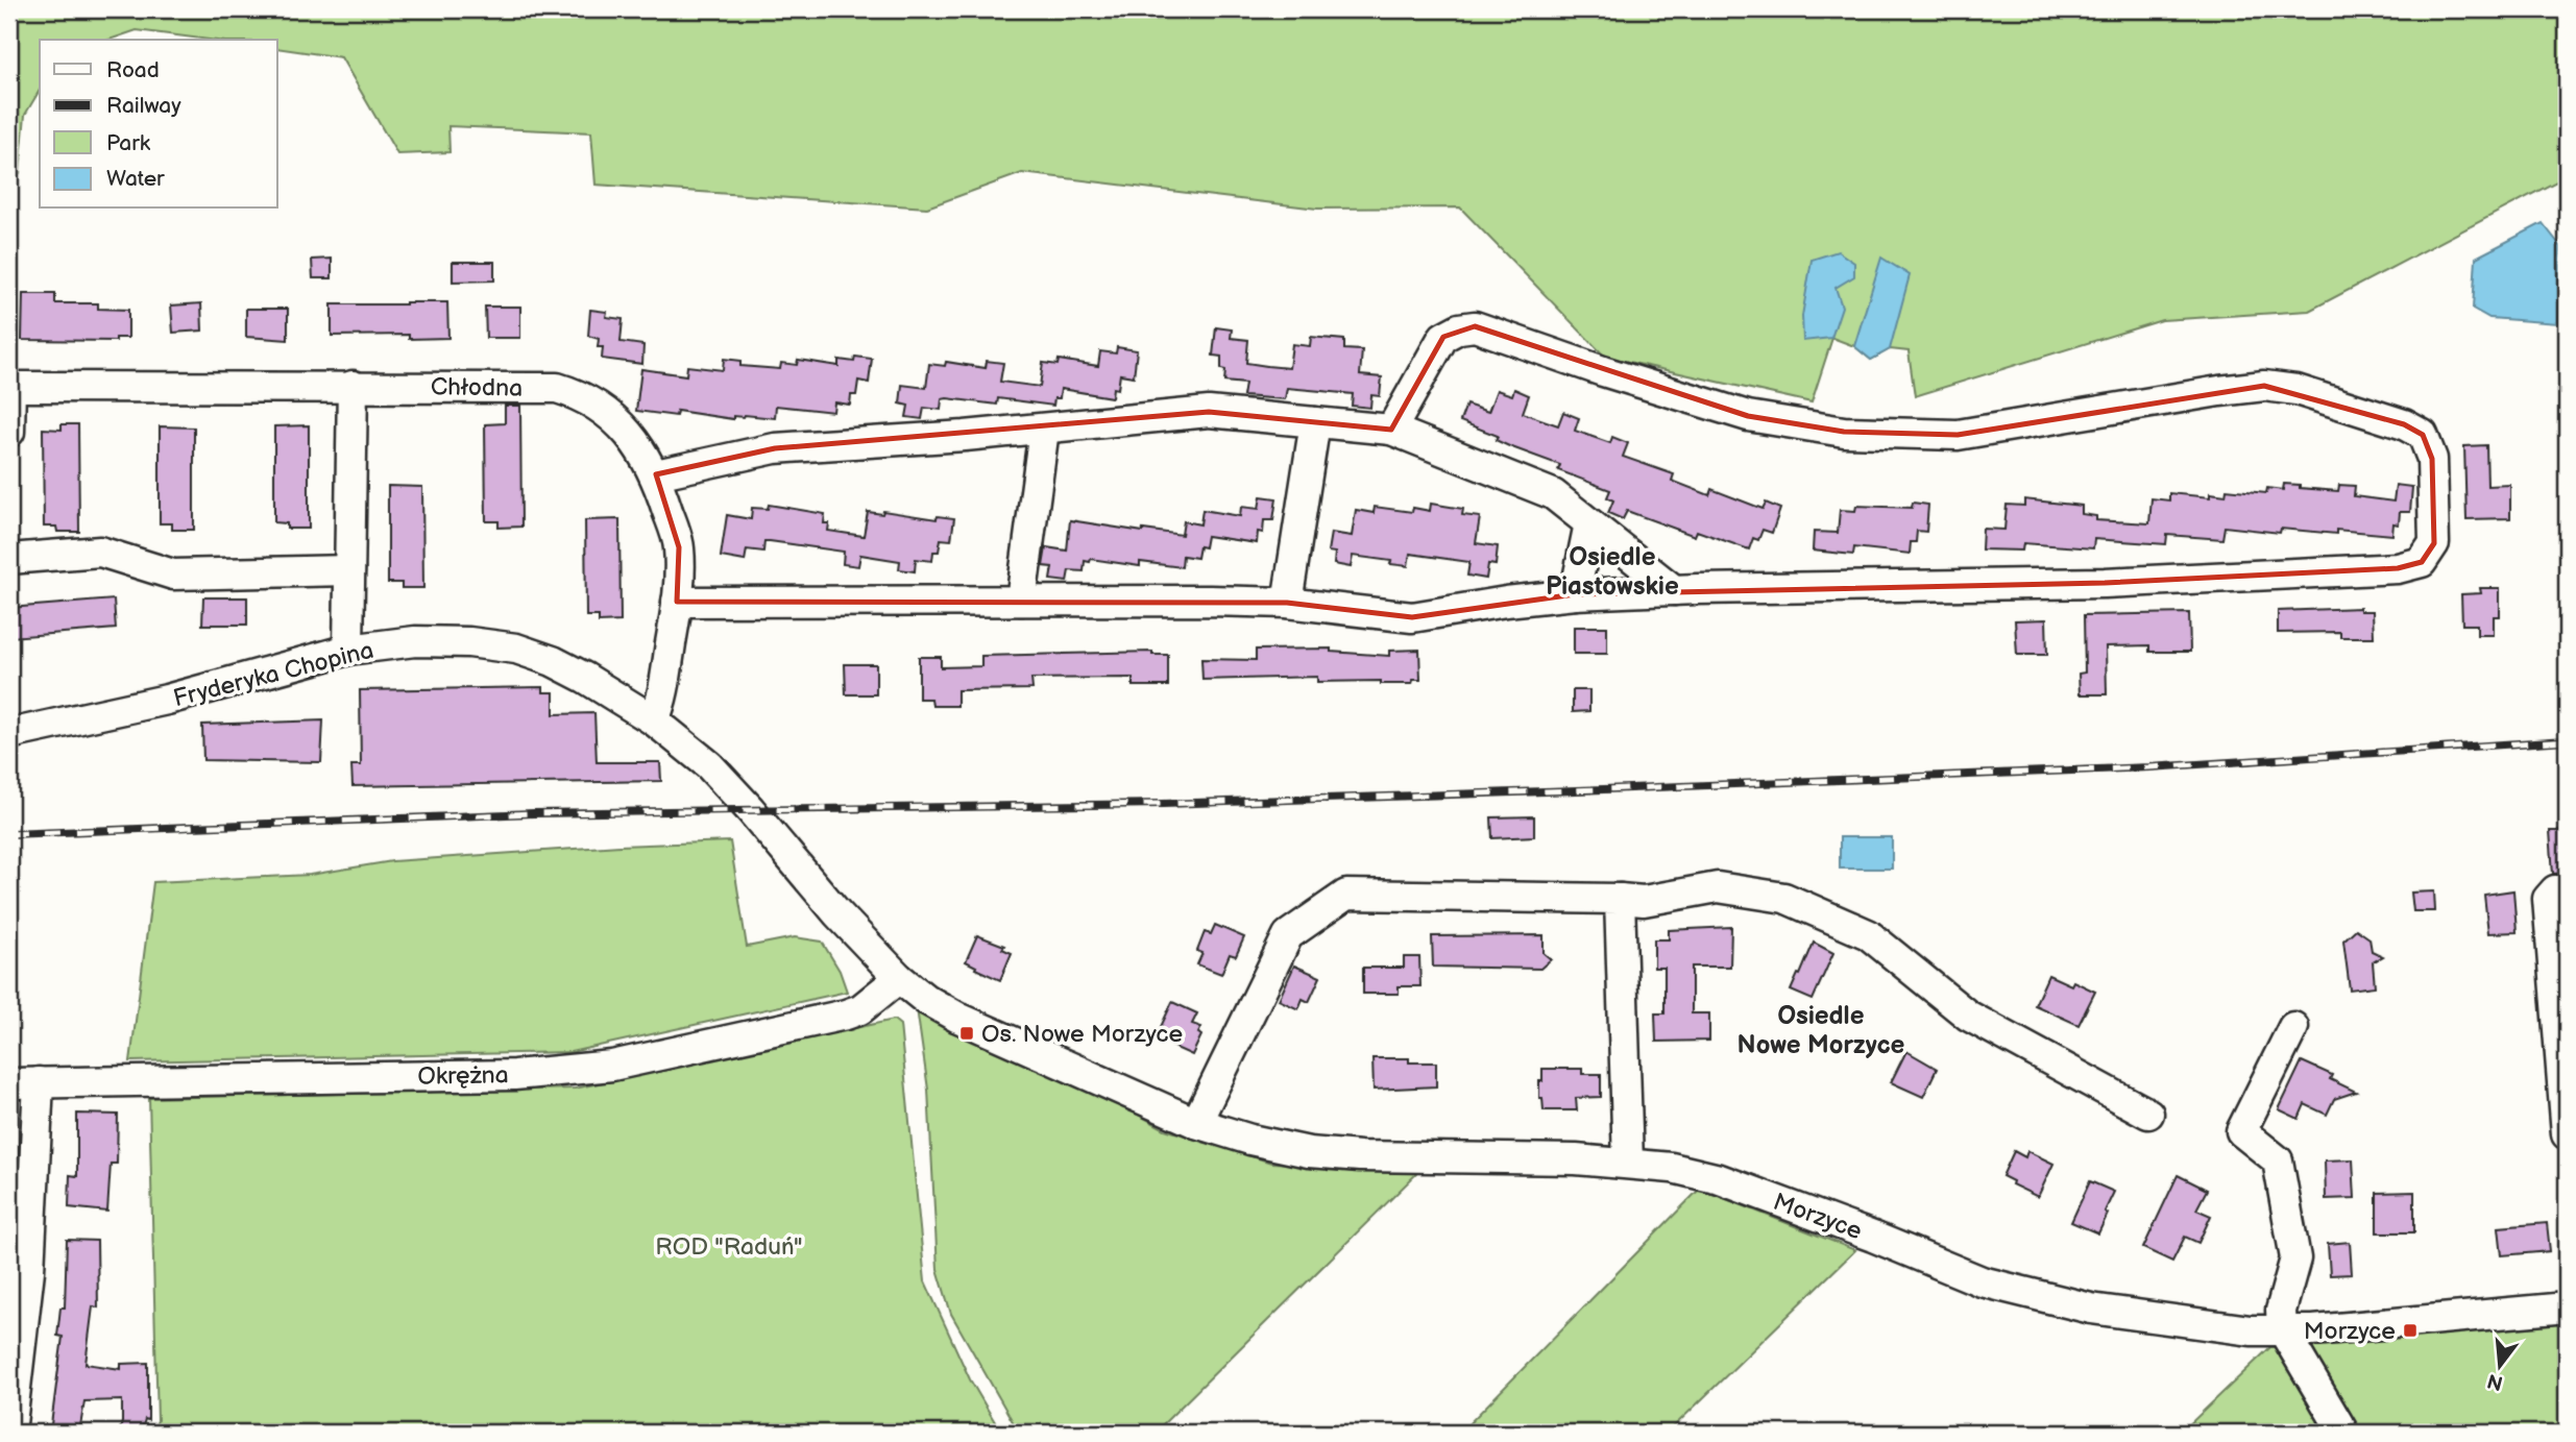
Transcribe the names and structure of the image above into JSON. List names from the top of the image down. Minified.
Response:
{"streets":{"street":["Chłodna","Fryderyka Chopina","Okrężna","Morzyce"]},"crossings":[["Chłodna","Fryderyka Chopina"],["Fryderyka Chopina","Okrężna"],["Fryderyka Chopina","Morzyce"]],"districts":["Osiedle Piastowskie","Osiedle Nowe Morzyce"],"parks":["ROD \"Raduń\""],"places":{"transit":["Os. Nowe Morzyce","Morzyce"]},"legend":["Road","Railway","Park","Water"],"north":"bottom"}
